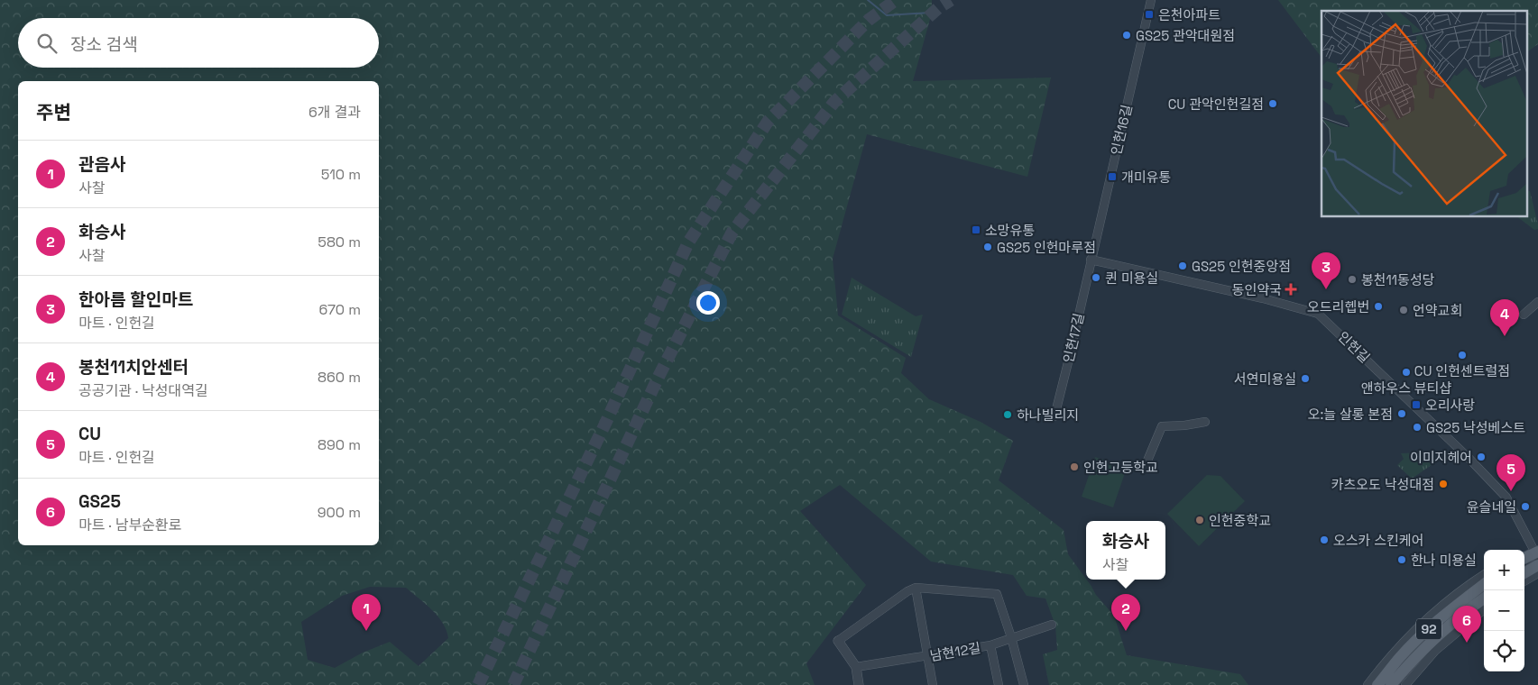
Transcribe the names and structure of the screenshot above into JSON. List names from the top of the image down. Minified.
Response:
{"streets":{"main road":["92"],"street":["인헌16길","인헌17길","인헌길","남현12길"]},"crossings":[["인헌16길","인헌17길"],["인헌16길","인헌길"],["인헌17길","인헌길"]],"places":{"transit":["은천아파트","개미유통","소망유통","오리사랑"],"other":["GS25 관악대원점","CU 관악인헌길점","GS25 인헌마루점","GS25 인헌중앙점","퀸 미용실","봉천11동성당","오드리헵번","언약교회","CU 인헌센트럴점","앤하우스 뷰티샵","서연미용실","오:늘 살롱 본점","하나빌리지","GS25 낙성베스트","이미지헤어","인헌고등학교","카츠오도 낙성대점","윤슬네일","인헌중학교","오스카 스킨케어","한나 미용실"],"health":["동인약국"]},"page":{"search":"장소 검색","heading":["주변","6개 결과"],"list":[{"mark":"1","name":"관음사","note":"사찰","value":"510 m"},{"mark":"2","name":"화승사","note":"사찰","value":"580 m"},{"mark":"3","name":"한아름 할인마트","note":"마트 · 인헌길","value":"670 m"},{"mark":"4","name":"봉천11치안센터","note":"공공기관 · 낙성대역길","value":"860 m"},{"mark":"5","name":"CU","note":"마트 · 인헌길","value":"890 m"},{"mark":"6","name":"GS25","note":"마트 · 남부순환로","value":"900 m"}],"pins":["3","4","5","1","2","6"],"popup":["화승사","사찰"],"map_buttons":["+","−"]}}
